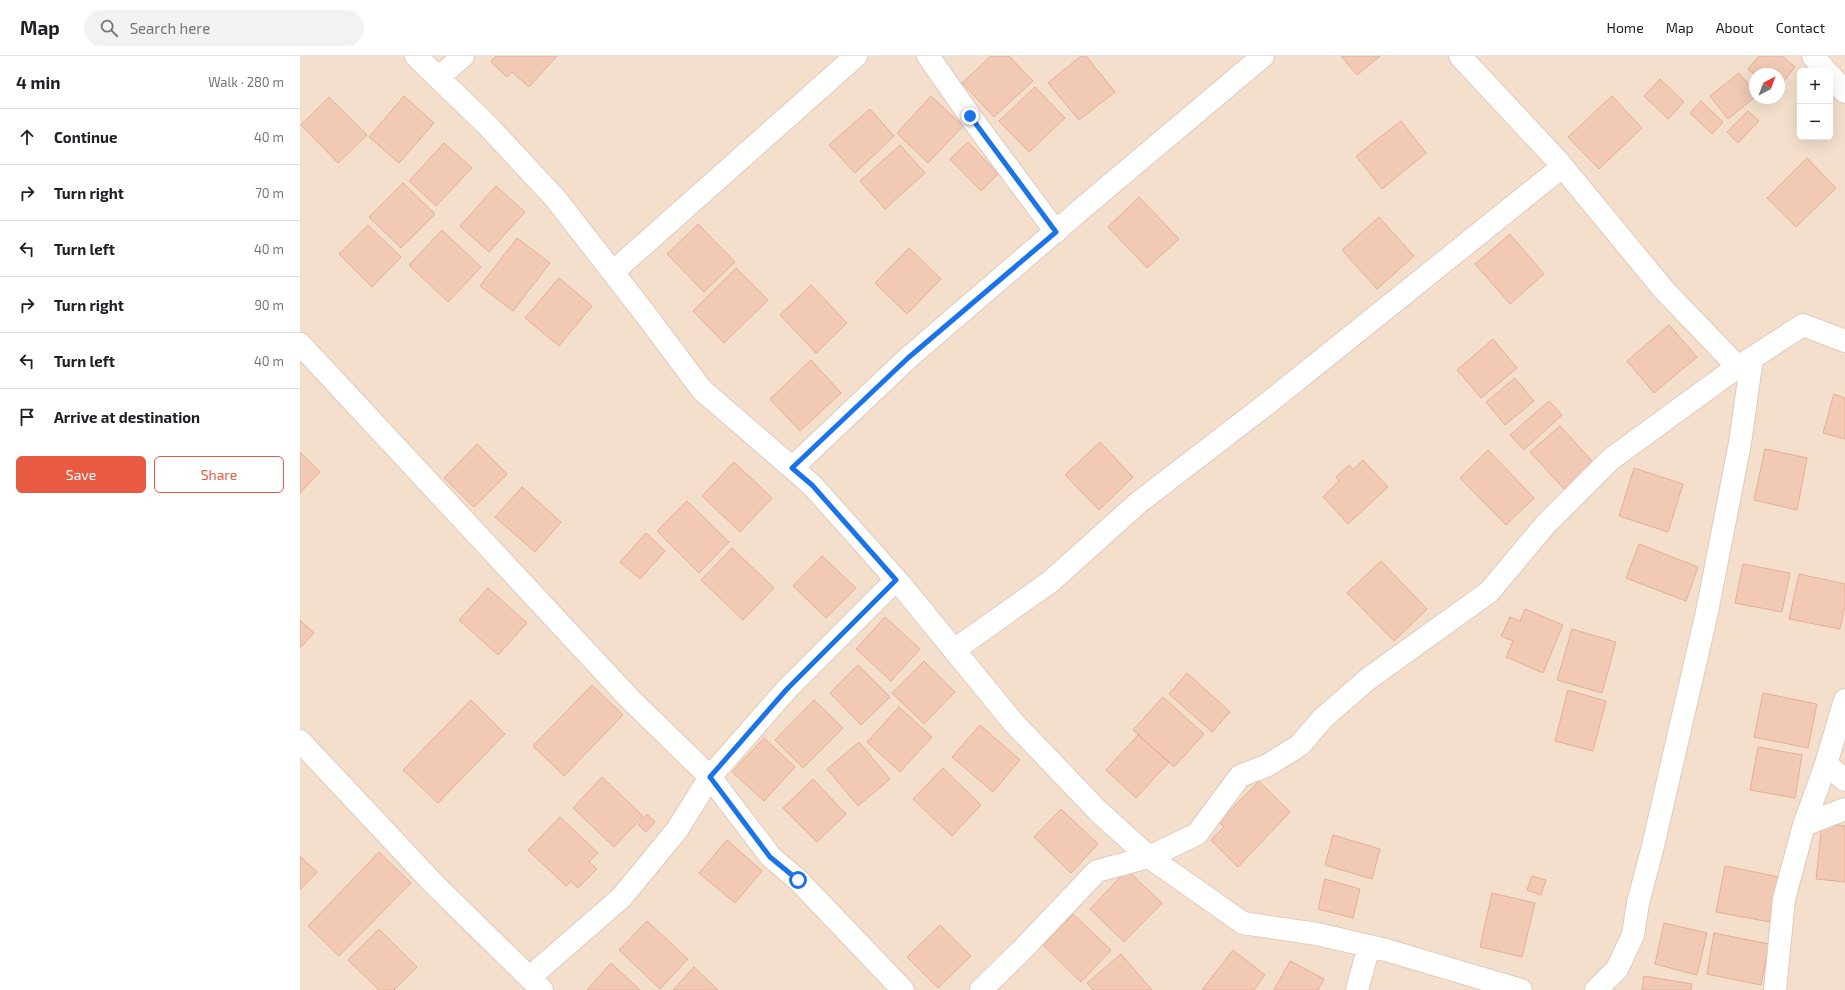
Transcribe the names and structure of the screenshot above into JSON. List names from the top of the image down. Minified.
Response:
{"north":"top right","page":{"header":"Map","search":"Search here","nav":["Home","Map","About","Contact"],"heading":["4 min","Walk · 280 m"],"map_buttons":["+","−"],"list":[["Continue","40 m"],["Turn right","70 m"],["Turn left","40 m"],["Turn right","90 m"],["Turn left","40 m"],"Arrive at destination"],"buttons":["Save","Share"]}}
